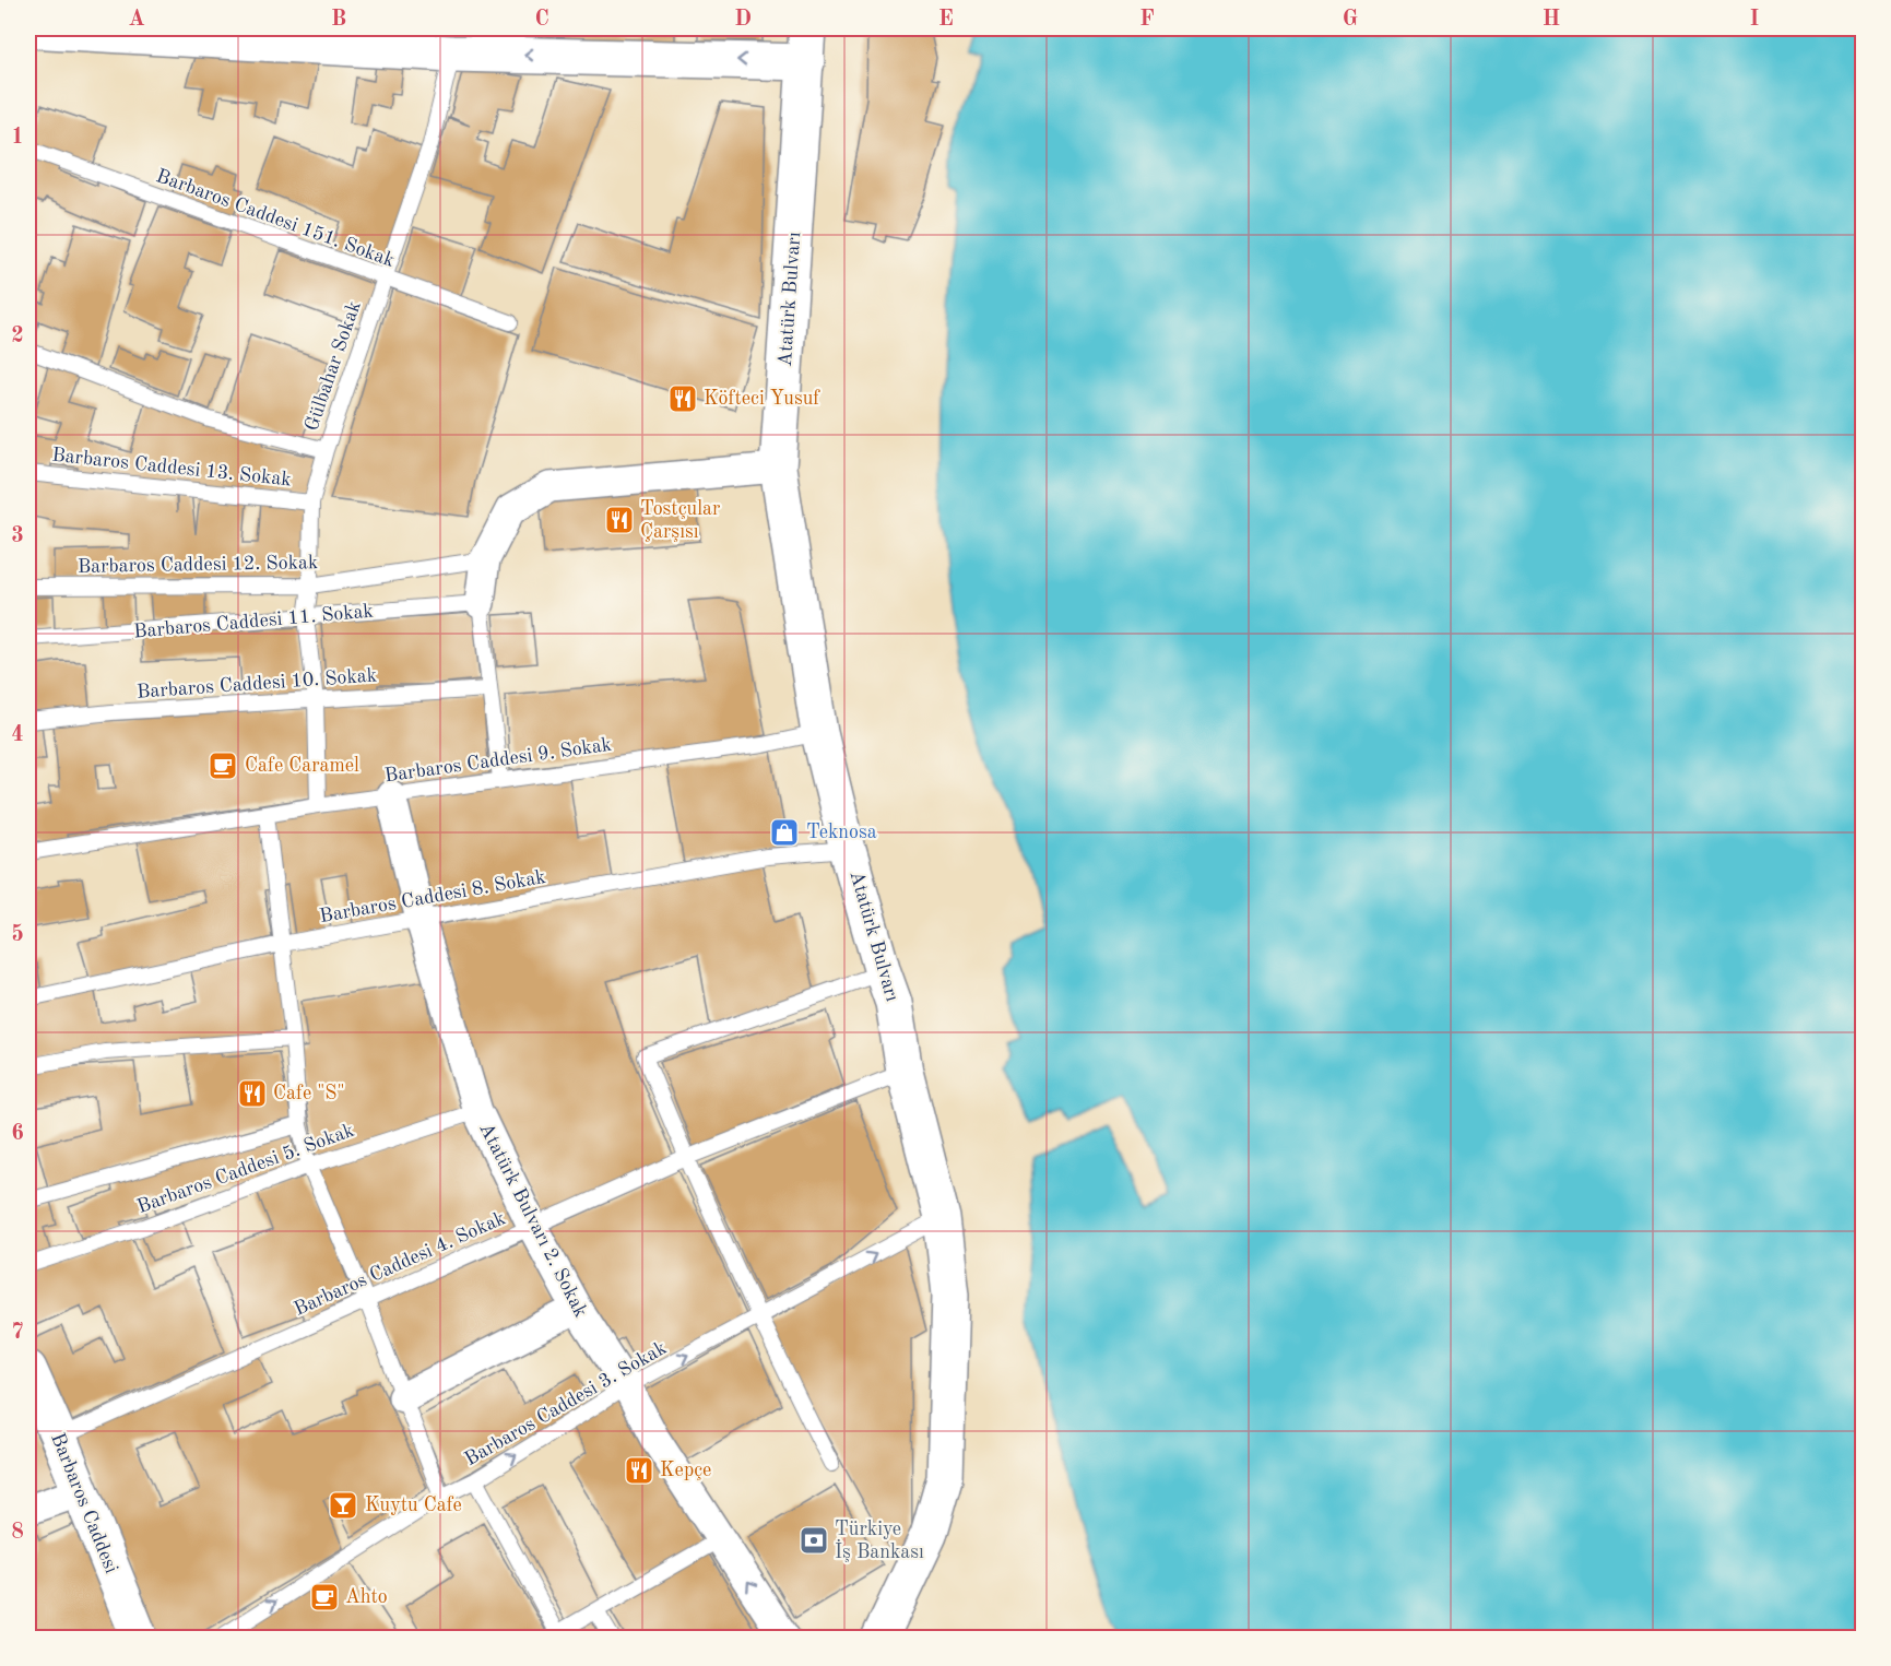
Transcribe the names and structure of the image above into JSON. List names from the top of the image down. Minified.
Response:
{"streets":{"main road":["Atatürk Bulvarı","Barbaros Caddesi"],"street":["Atatürk Bulvarı 2. Sokak"],"lane":["Barbaros Caddesi 151. Sokak","Gülbahar Sokak","Barbaros Caddesi 13. Sokak","Barbaros Caddesi 12. Sokak","Barbaros Caddesi 11. Sokak","Barbaros Caddesi 10. Sokak","Barbaros Caddesi 9. Sokak","Barbaros Caddesi 8. Sokak","Barbaros Caddesi 5. Sokak","Barbaros Caddesi 4. Sokak","Barbaros Caddesi 3. Sokak"]},"crossings":[["Barbaros Caddesi 151. Sokak","Gülbahar Sokak"],["Atatürk Bulvarı","Barbaros Caddesi 9. Sokak"],["Atatürk Bulvarı","Barbaros Caddesi 8. Sokak"],["Atatürk Bulvarı","Barbaros Caddesi 4. Sokak"],["Atatürk Bulvarı","Barbaros Caddesi 3. Sokak"],["Gülbahar Sokak","Barbaros Caddesi 13. Sokak"],["Gülbahar Sokak","Barbaros Caddesi 12. Sokak"],["Gülbahar Sokak","Barbaros Caddesi 11. Sokak"],["Gülbahar Sokak","Barbaros Caddesi 10. Sokak"],["Gülbahar Sokak","Barbaros Caddesi 9. Sokak"],["Barbaros Caddesi 9. Sokak","Atatürk Bulvarı 2. Sokak"],["Barbaros Caddesi 8. Sokak","Atatürk Bulvarı 2. Sokak"],["Barbaros Caddesi 5. Sokak","Atatürk Bulvarı 2. Sokak"],["Atatürk Bulvarı 2. Sokak","Barbaros Caddesi 4. Sokak"],["Atatürk Bulvarı 2. Sokak","Barbaros Caddesi 3. Sokak"],["Barbaros Caddesi 4. Sokak","Barbaros Caddesi"]],"one_way":["Barbaros Caddesi 3. Sokak"],"places":{"restaurant":["Köfteci Yusuf","Tostçular Çarşısı","Cafe \"S\"","Kepçe"],"cafe":["Cafe Caramel","Ahto"],"shop":["Teknosa"],"bar":["Kuytu Cafe"],"bank":["Türkiye İş Bankası"]},"grid":{"columns":["A","B","C","D","E","F","G","H","I"],"rows":["1","2","3","4","5","6","7","8"]}}
